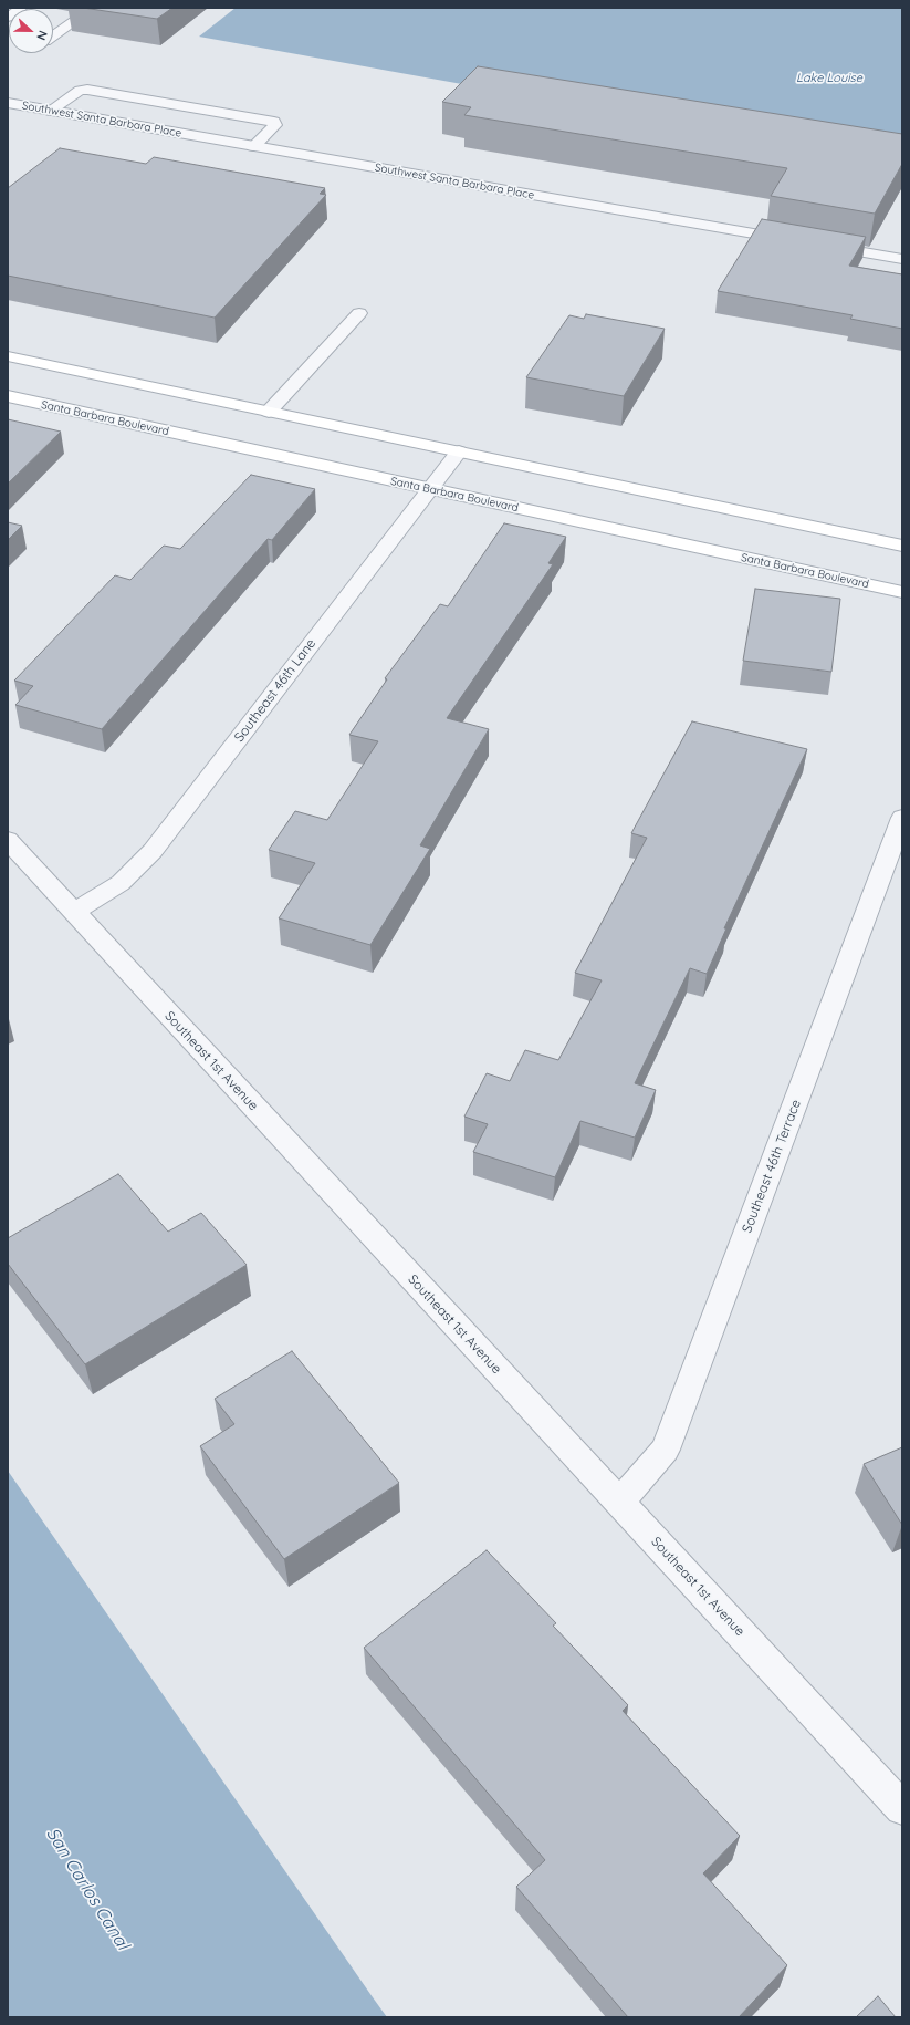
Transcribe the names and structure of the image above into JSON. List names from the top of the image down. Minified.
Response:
{"streets":{"main road":["Santa Barbara Boulevard"],"street":["Southwest Santa Barbara Place","Southeast 46th Lane","Southeast 1st Avenue","Southeast 46th Terrace"]},"crossings":[["Santa Barbara Boulevard","Southeast 46th Lane"],["Southeast 46th Lane","Southeast 1st Avenue"],["Southeast 1st Avenue","Southeast 46th Terrace"]],"water":["Lake Louise","San Carlos Canal"],"north":"right"}
